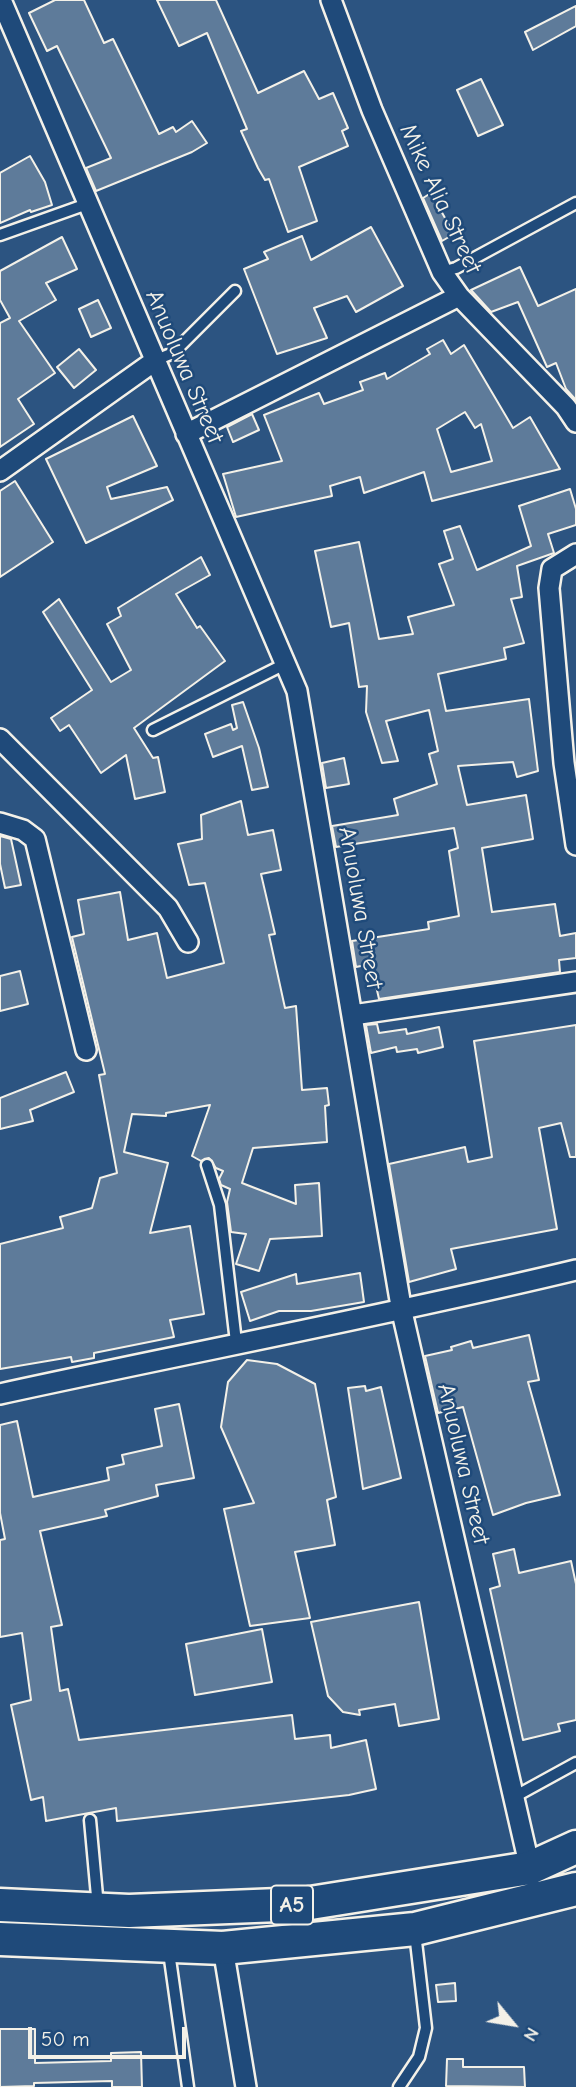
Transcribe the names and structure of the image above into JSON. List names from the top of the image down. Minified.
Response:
{"streets":{"highway":["A5"],"street":["Mike Alia Street","Anuoluwa Street"]},"crossings":[["Anuoluwa Street","A5"]],"scale_bar":"50 m","north":"bottom right"}
